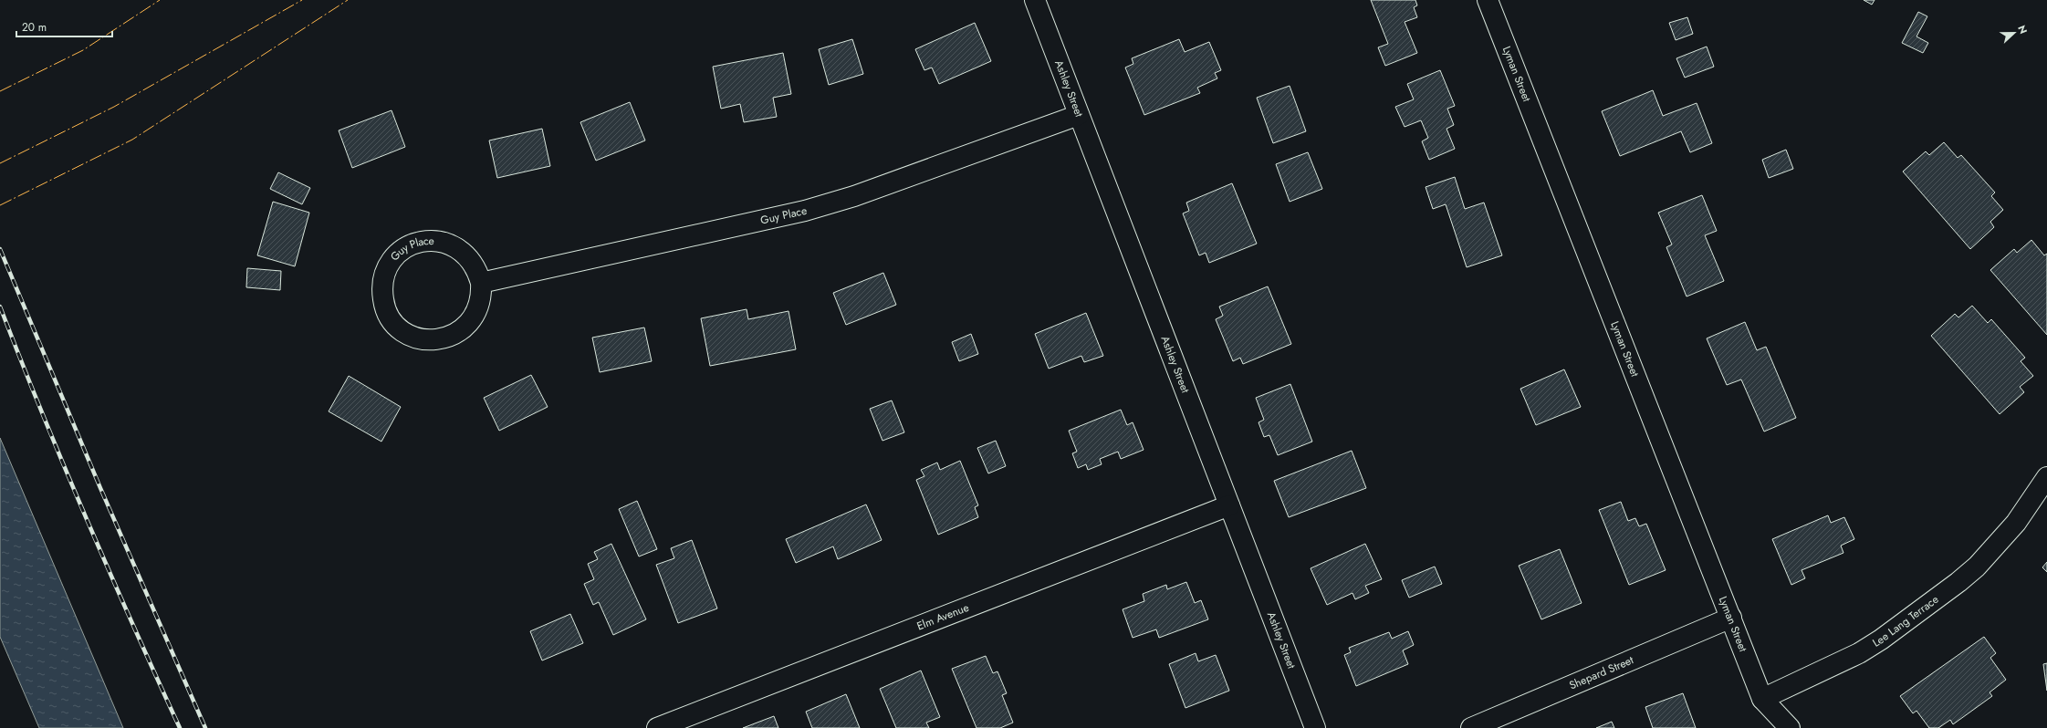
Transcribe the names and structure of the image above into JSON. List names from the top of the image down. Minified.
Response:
{"streets":{"street":["Lyman Street","Ashley Street","Guy Place","Elm Avenue","Lee Lang Terrace","Shepard Street"]},"crossings":[["Lyman Street","Lee Lang Terrace"],["Lyman Street","Shepard Street"],["Ashley Street","Guy Place"],["Ashley Street","Elm Avenue"]],"scale_bar":"20 m","north":"right"}
